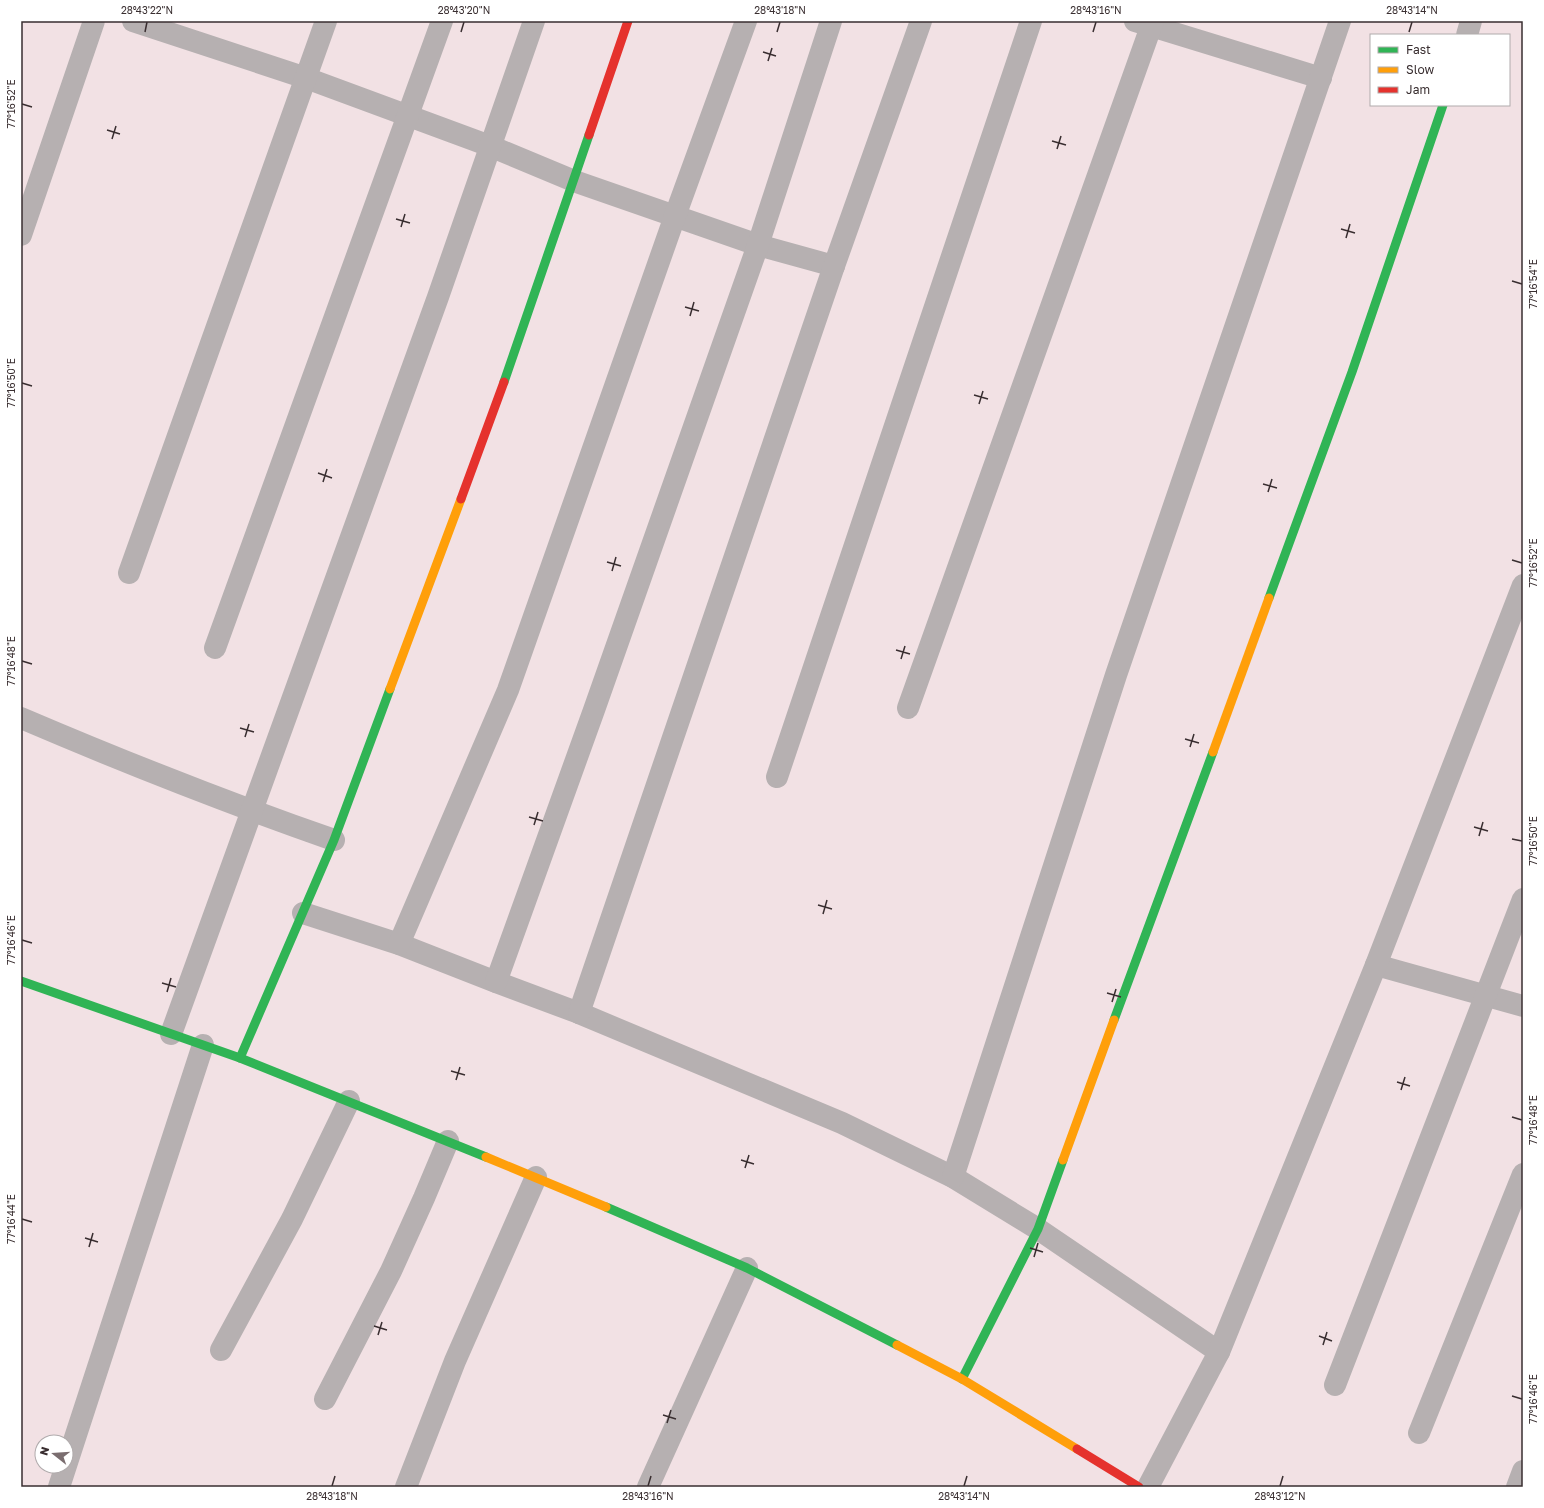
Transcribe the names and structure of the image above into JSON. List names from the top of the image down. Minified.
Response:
{"legend":["Fast","Slow","Jam"],"north":"left","coordinates":["28°43'22\"N","28°43'20\"N","28°43'18\"N","28°43'16\"N","28°43'14\"N","77°16'52\"E","77°16'54\"E","77°16'50\"E","77°16'48\"E","77°16'46\"E","77°16'44\"E","28°43'12\"N"]}
